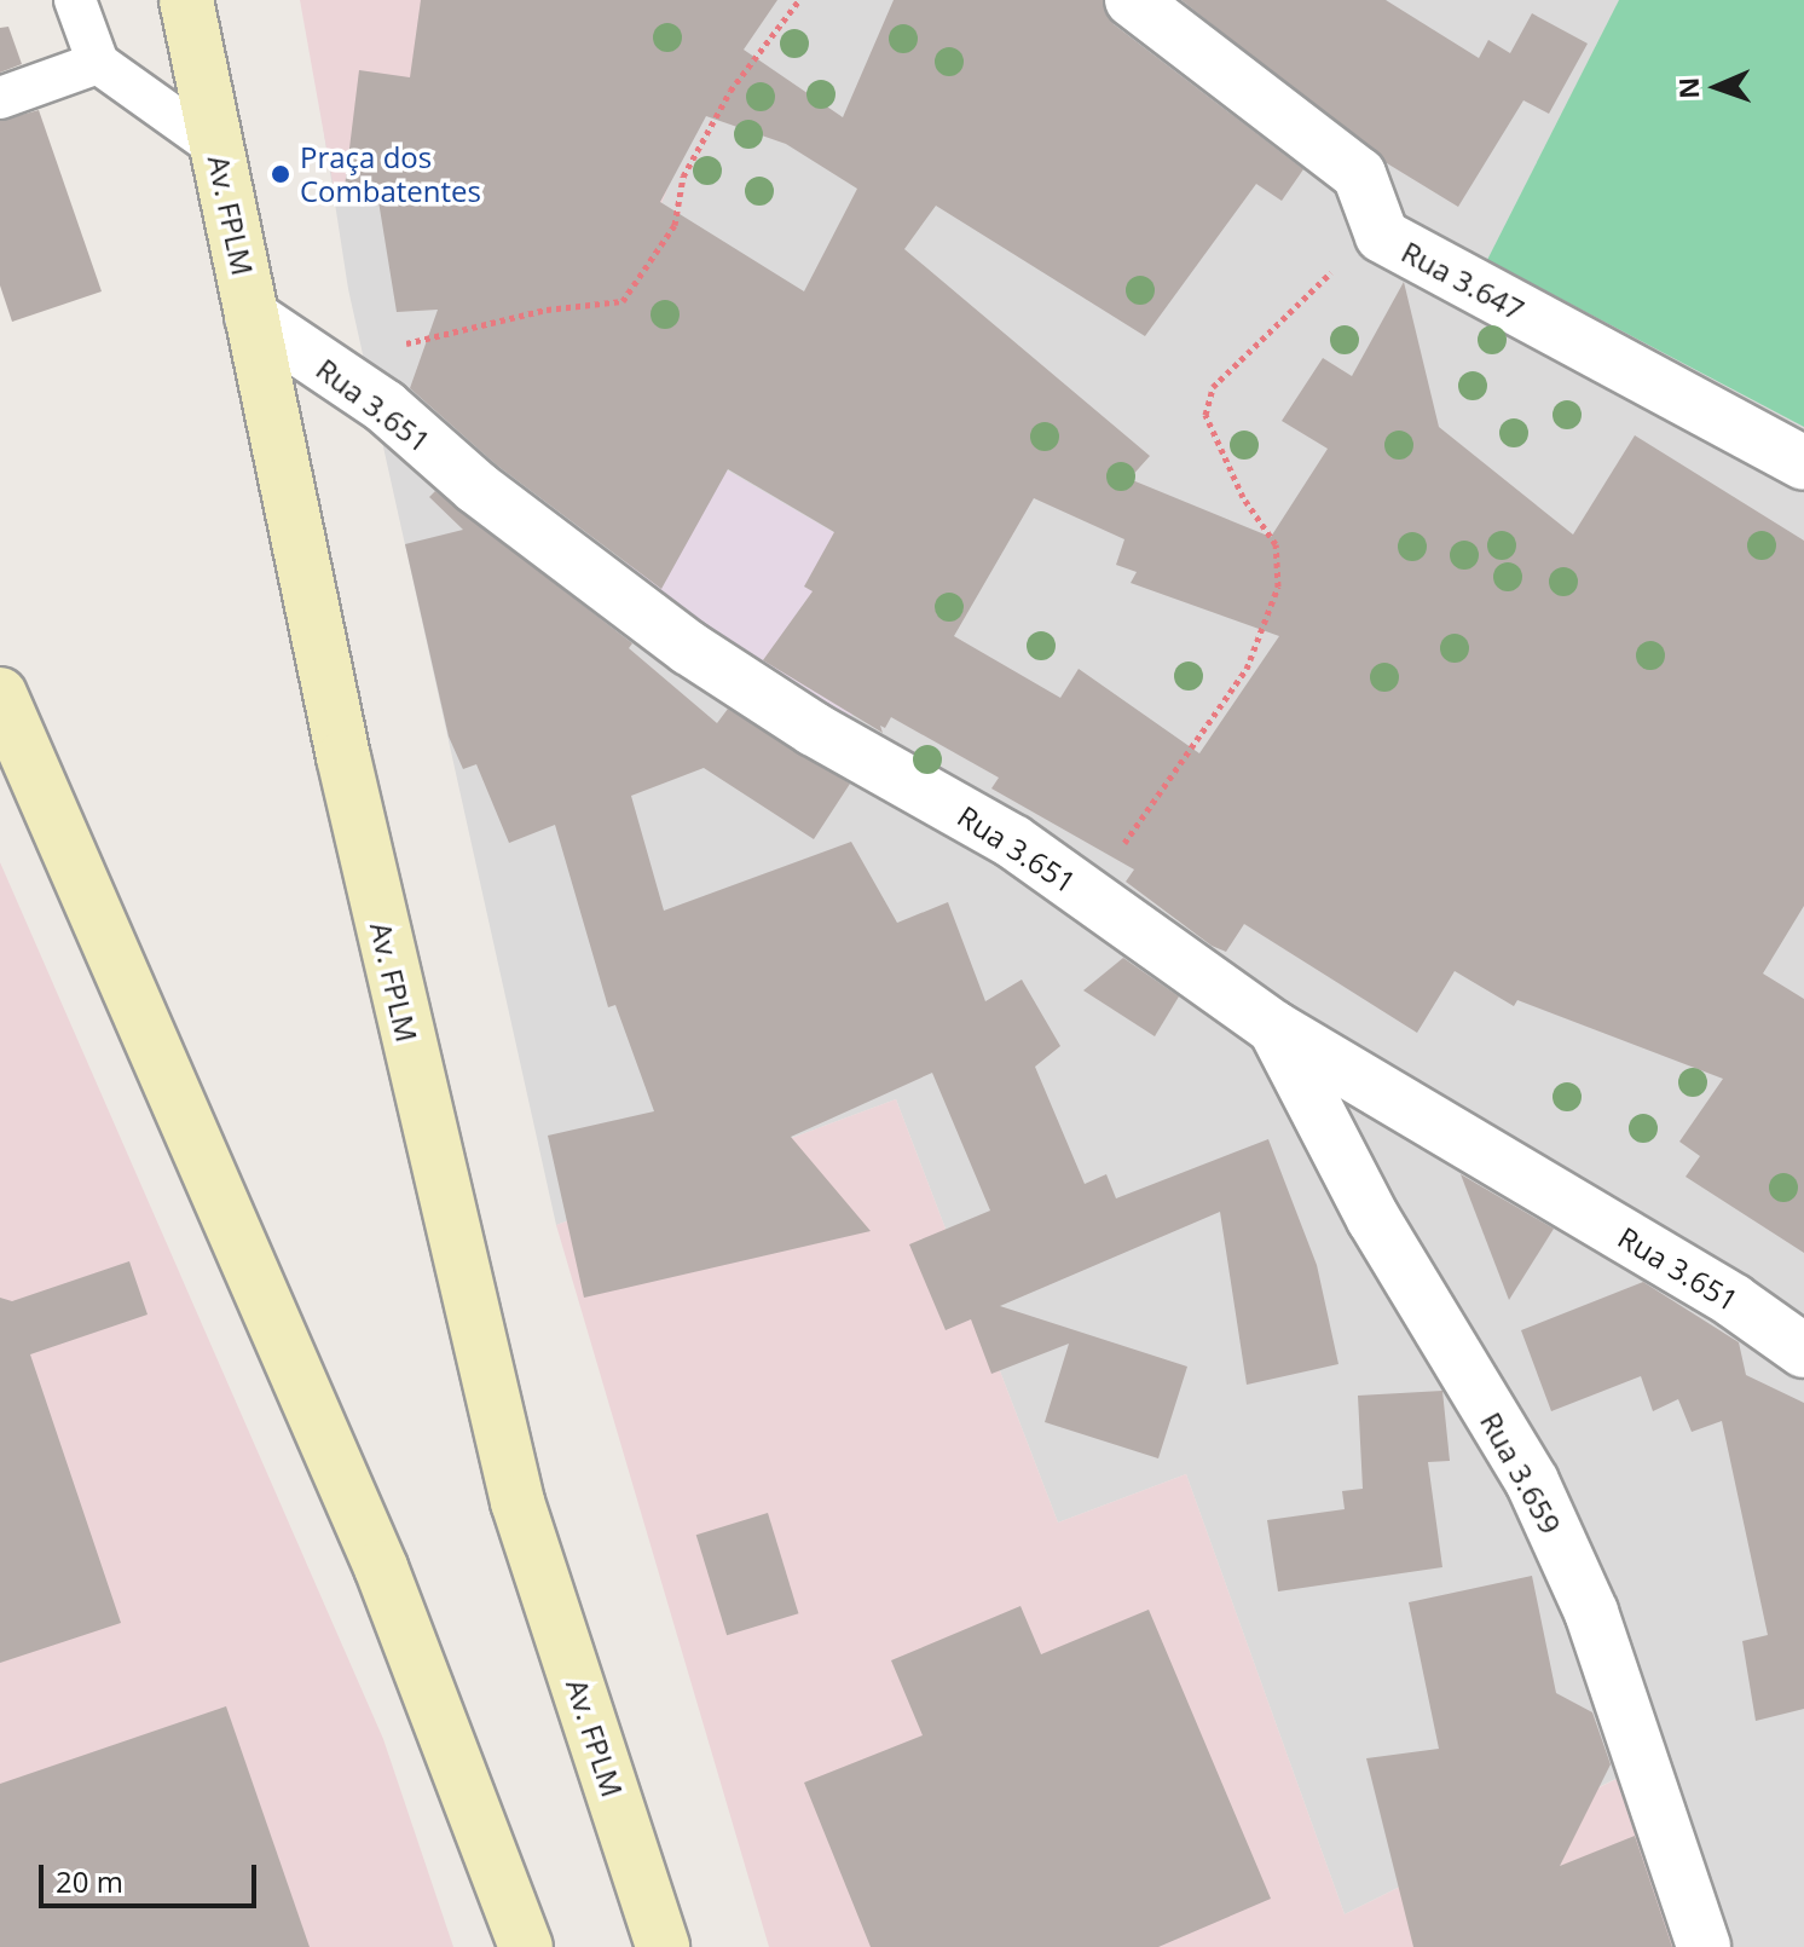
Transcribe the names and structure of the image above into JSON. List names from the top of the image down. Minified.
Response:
{"streets":{"main road":["Av. FPLM"],"street":["Rua 3.647","Rua 3.651","Rua 3.659"]},"crossings":[["Av. FPLM","Rua 3.651"],["Rua 3.651","Rua 3.659"]],"places":["Praça dos Combatentes"],"scale_bar":"20 m","north":"left"}
